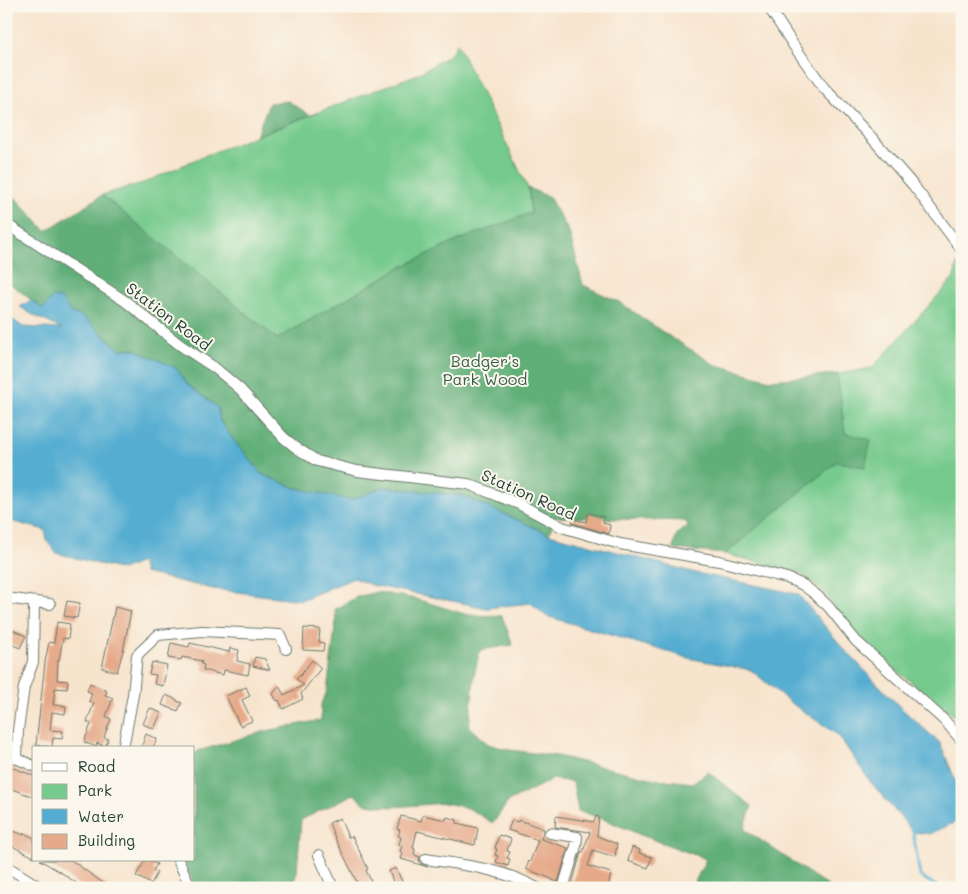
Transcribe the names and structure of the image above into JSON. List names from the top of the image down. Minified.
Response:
{"streets":{"street":["Station Road"]},"parks":["Badger's Park Wood"],"legend":["Road","Park","Water","Building"]}
